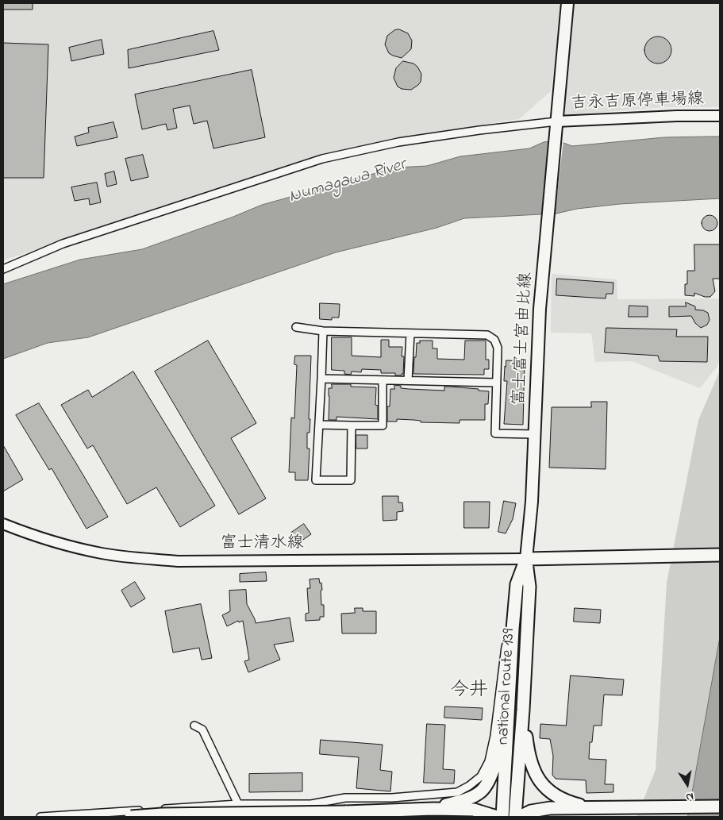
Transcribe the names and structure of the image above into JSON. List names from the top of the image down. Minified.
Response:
{"streets":{"highway":["national route 139"],"main road":["吉永吉原停車場線","富士富士宮由比線","富士清水線"]},"crossings":[["吉永吉原停車場線","富士富士宮由比線"],["富士富士宮由比線","富士清水線"],["富士富士宮由比線","national route 139"],["富士清水線","national route 139"]],"districts":["今井"],"water":["Numagawa River"],"north":"bottom"}
